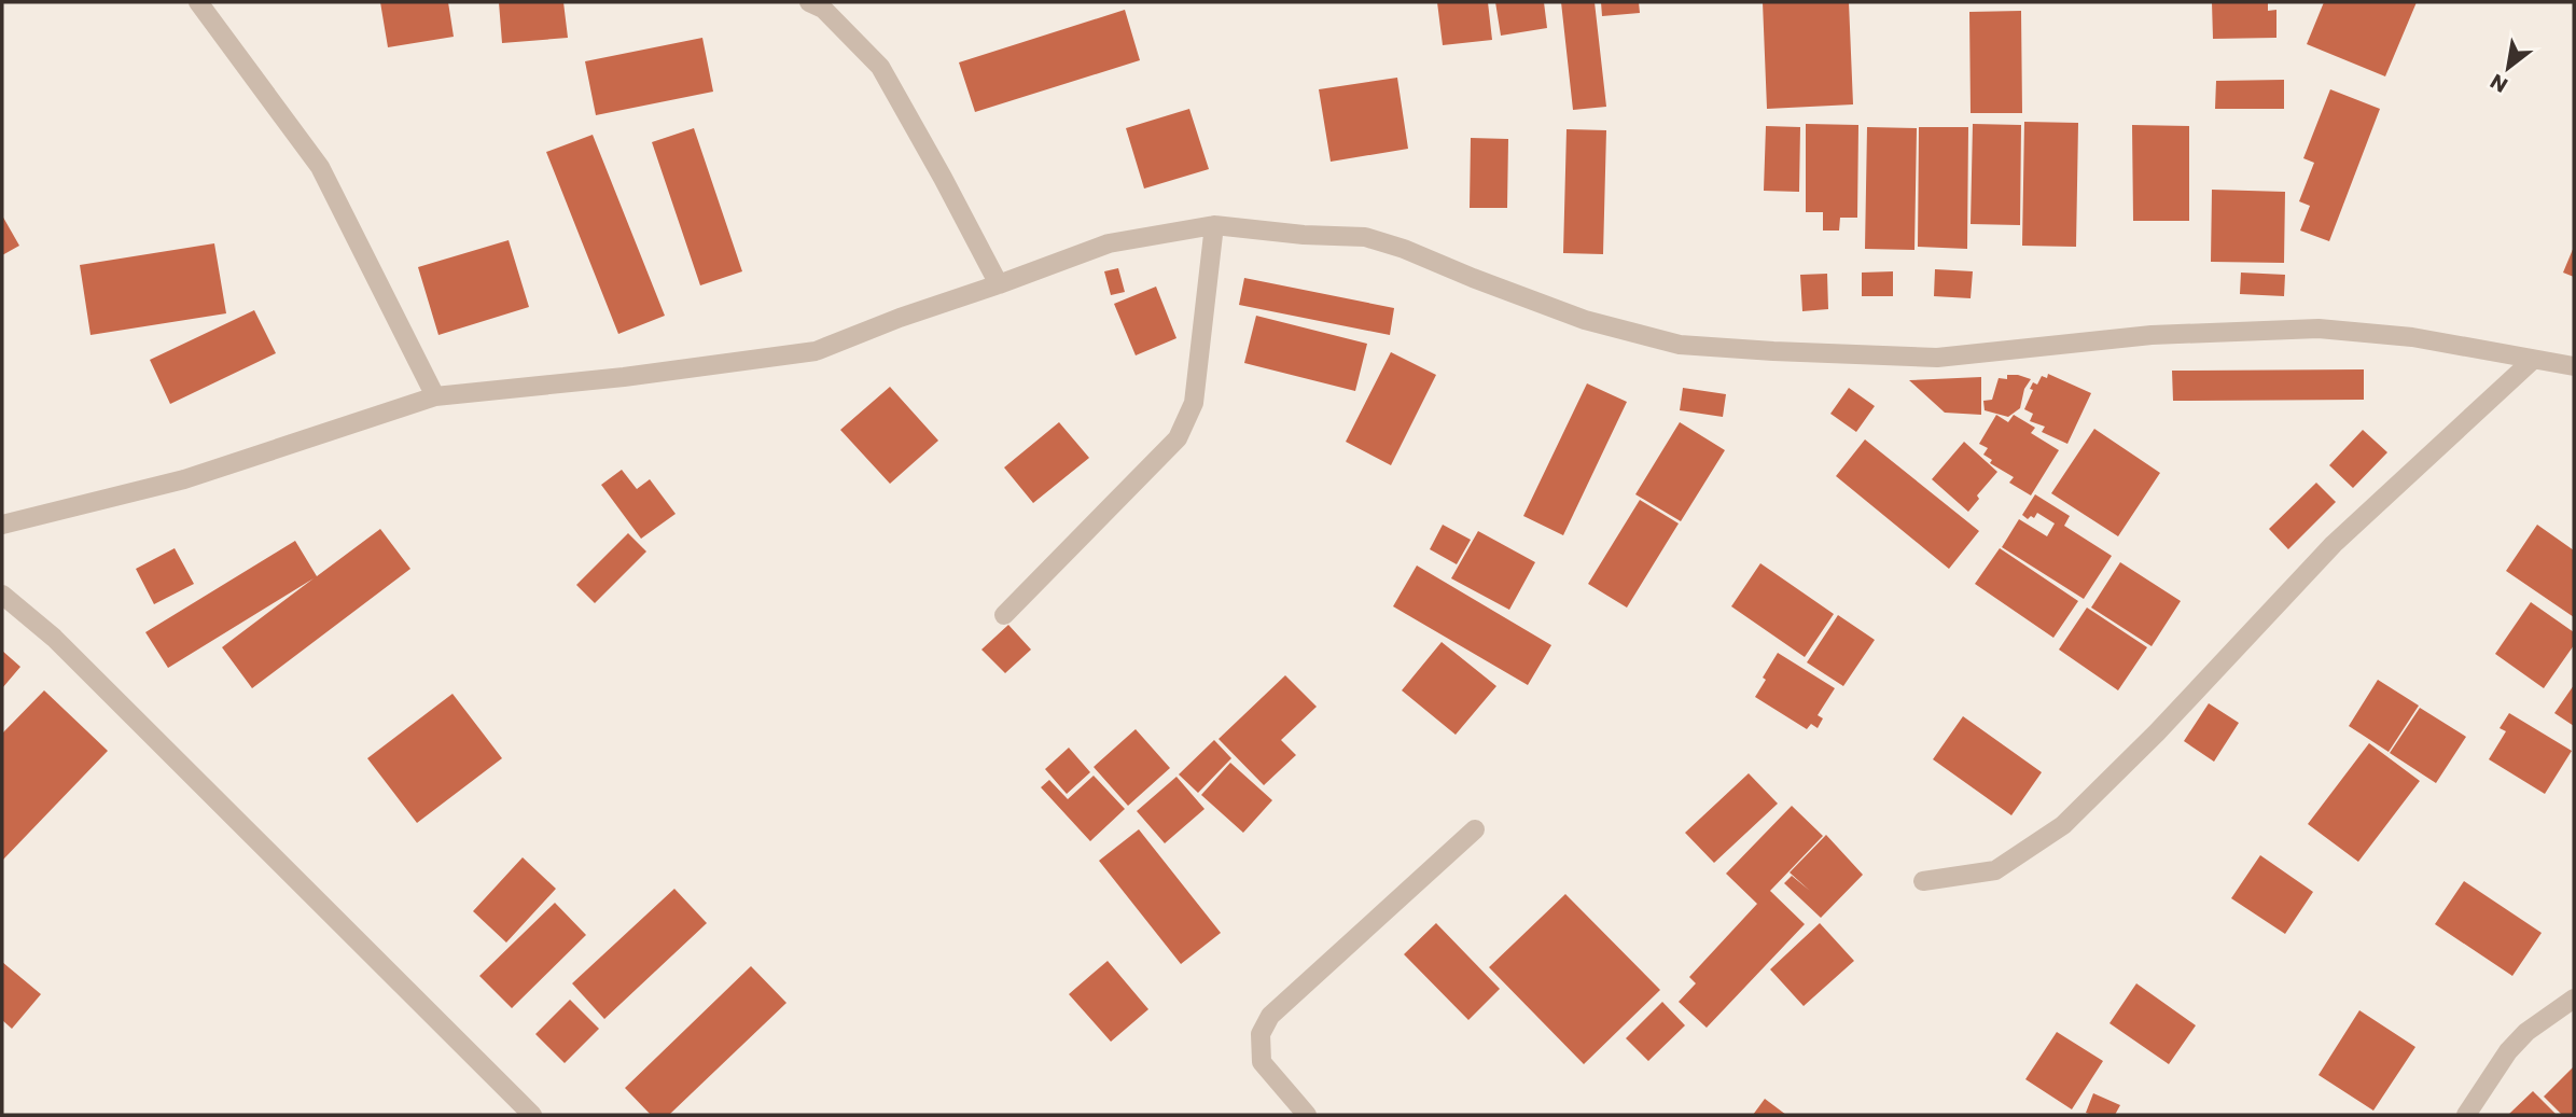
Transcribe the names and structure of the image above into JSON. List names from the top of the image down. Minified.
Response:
{"north":"bottom left"}
